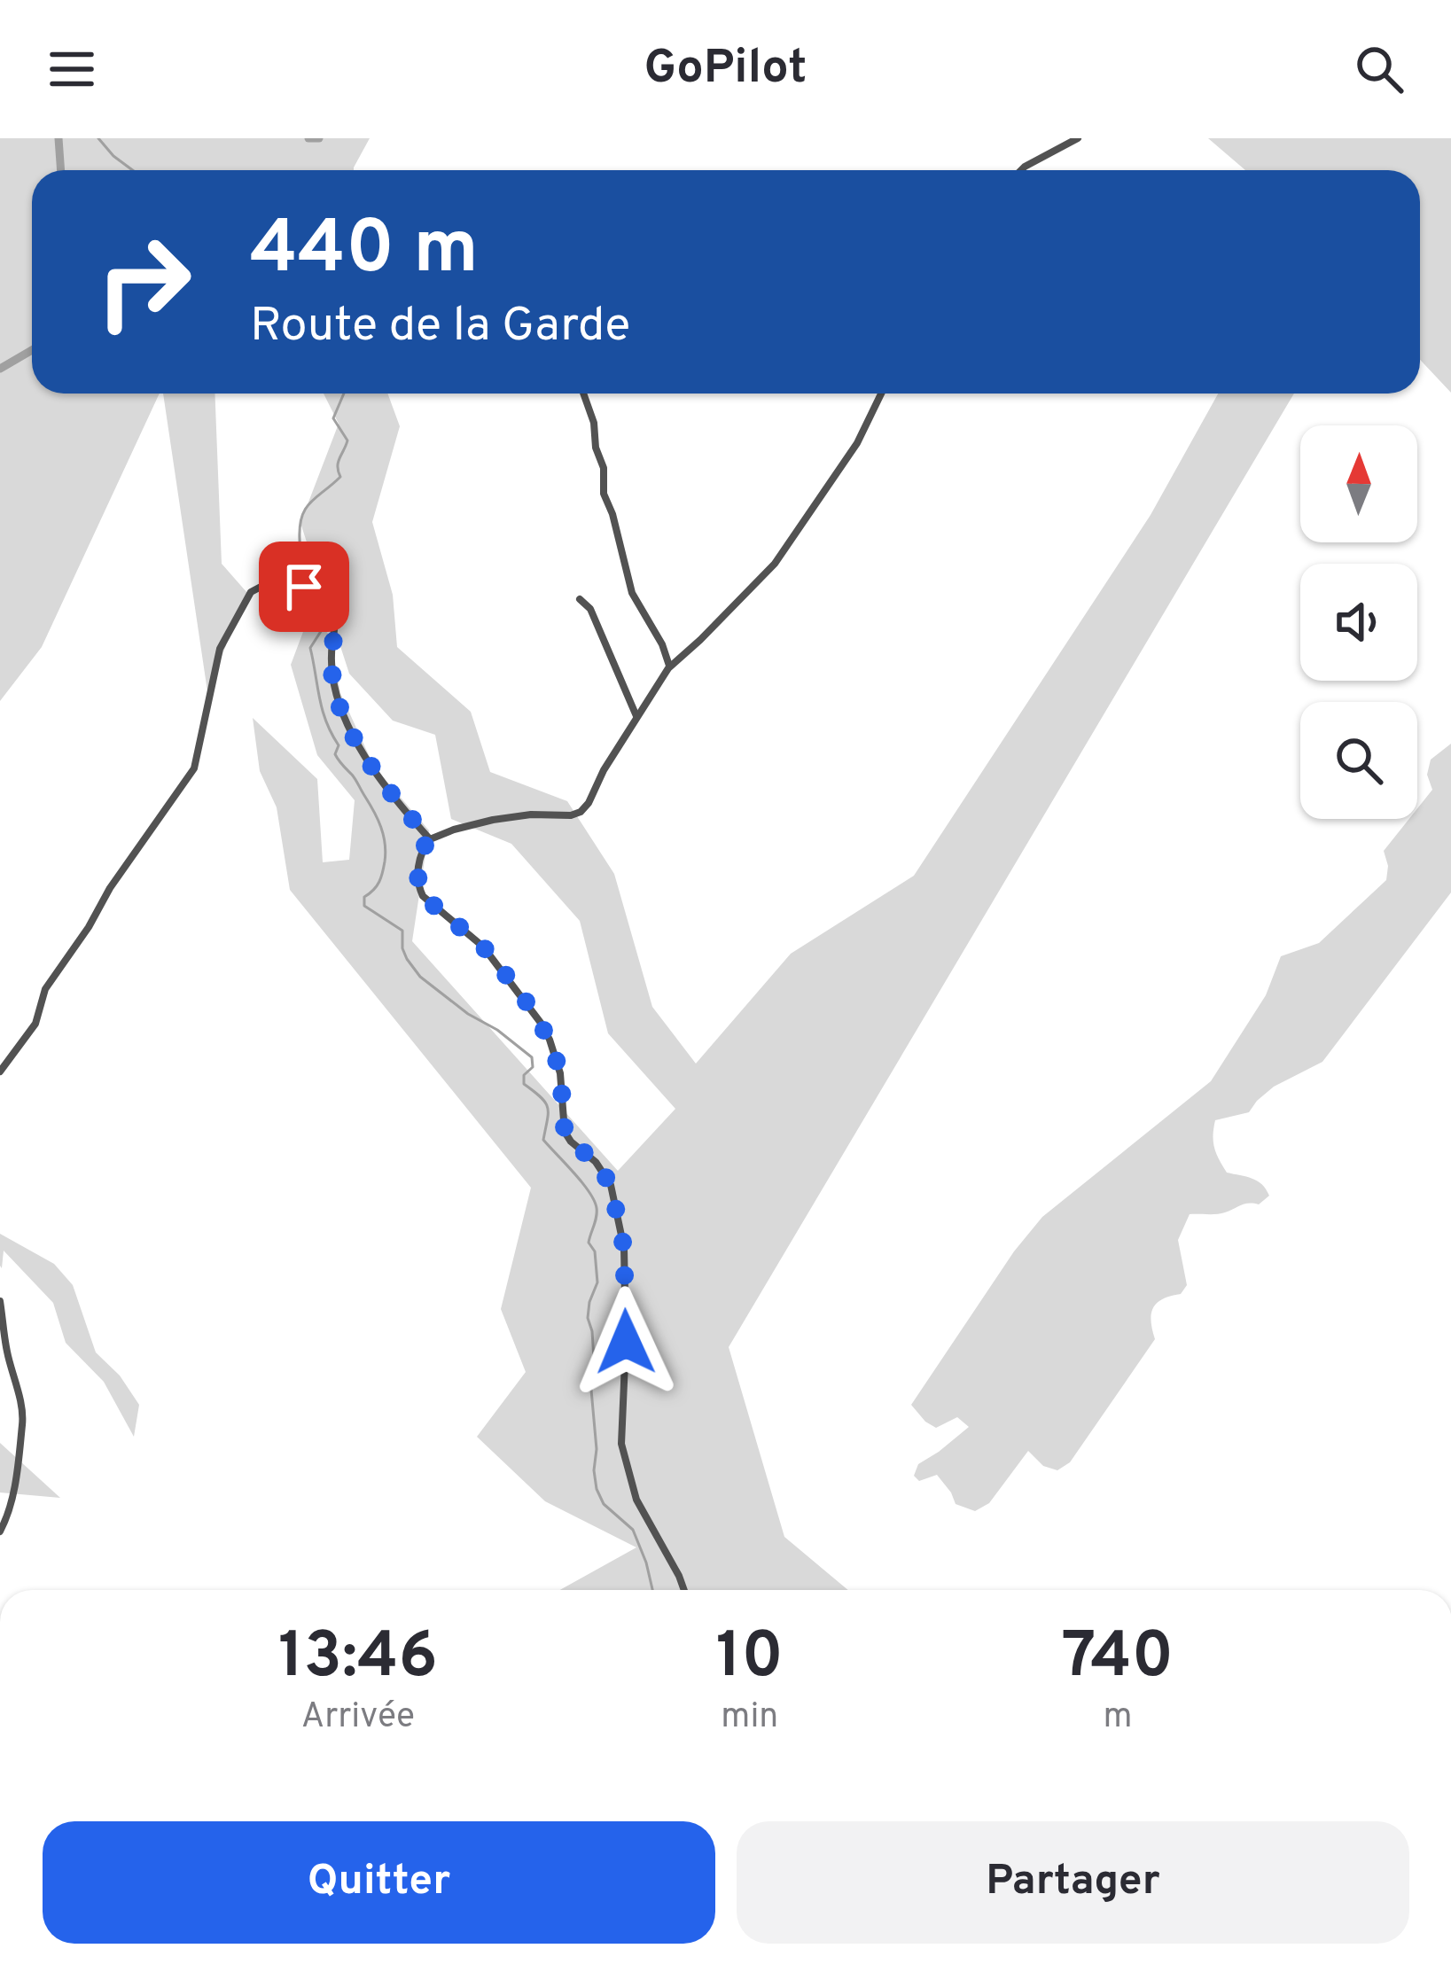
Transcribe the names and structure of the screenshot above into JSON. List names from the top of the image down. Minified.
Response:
{"north":"top","page":{"header":"GoPilot","turn":["440 m","Route de la Garde"],"eta":["13:46","Arrivée","10","min","740","m"],"buttons":["Quitter","Partager"]}}
